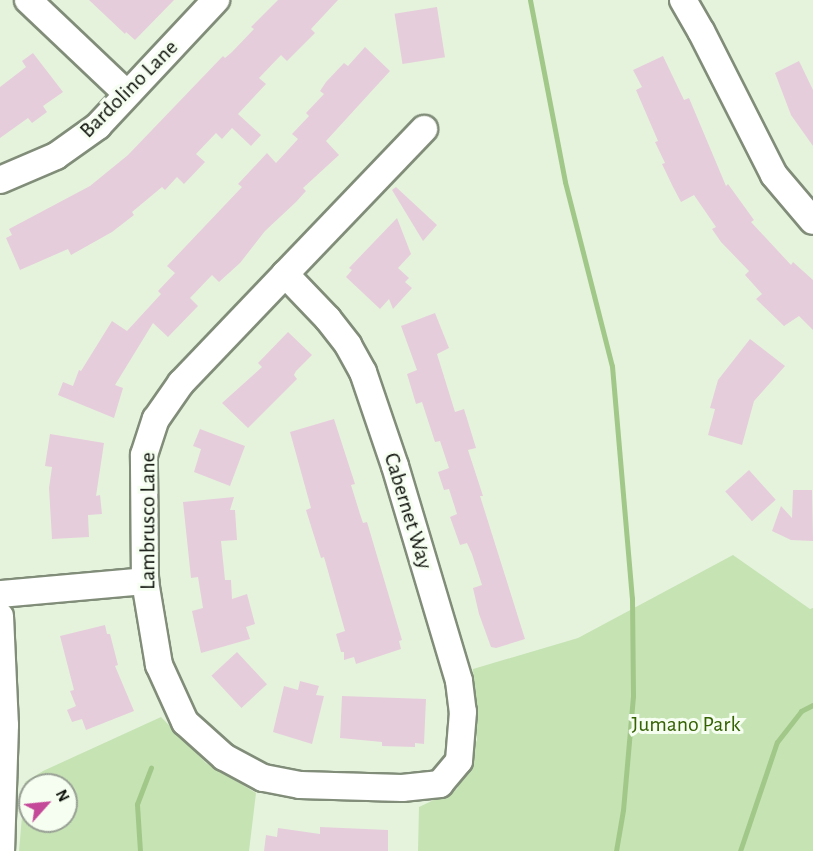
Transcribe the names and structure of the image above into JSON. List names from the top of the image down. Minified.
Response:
{"streets":{"street":["Bardolino Lane","Cabernet Way","Lambrusco Lane"]},"crossings":[["Cabernet Way","Lambrusco Lane"]],"parks":["Jumano Park"],"north":"top right"}
